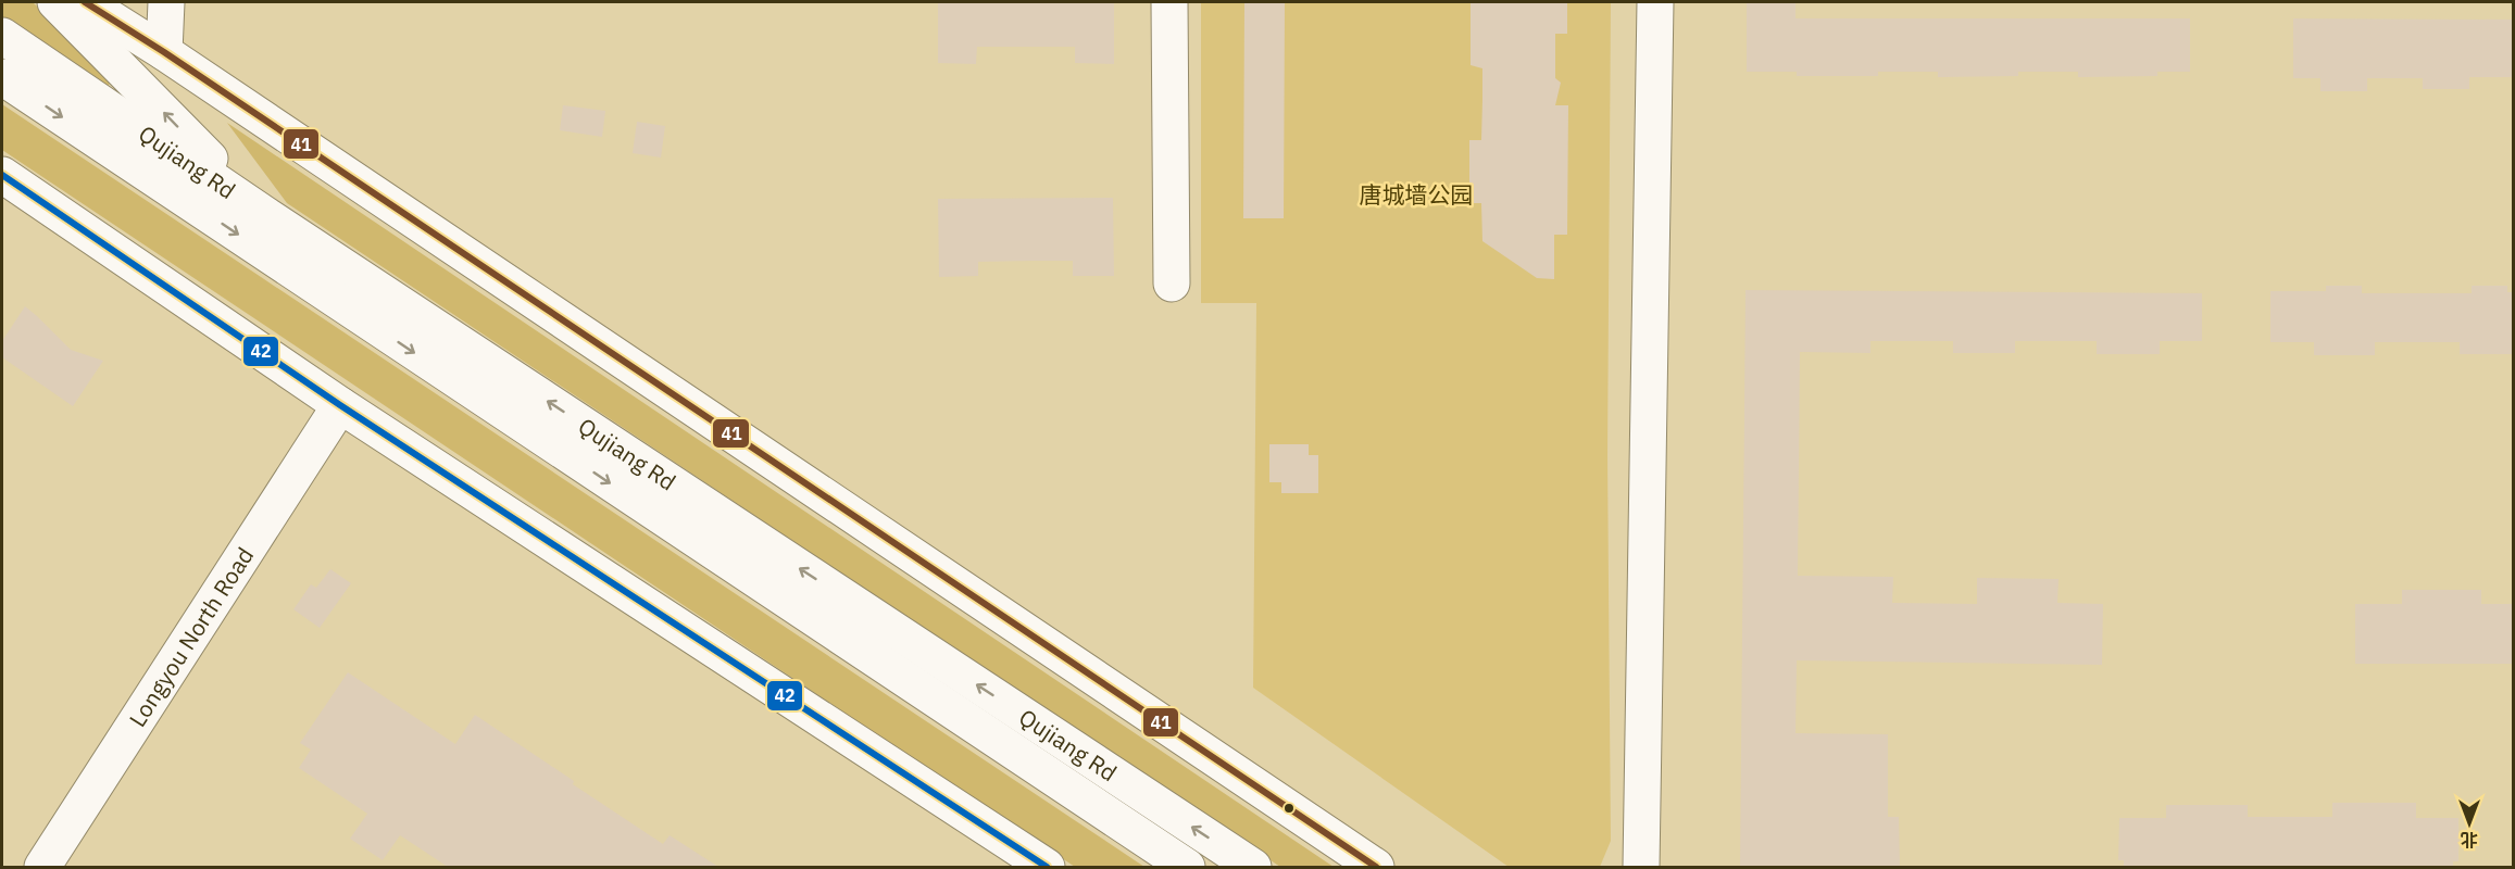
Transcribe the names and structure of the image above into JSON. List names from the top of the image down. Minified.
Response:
{"streets":{"main road":["Qujiang Rd","Longyou North Road"]},"parks":["唐城墙公园"],"lines":["transit line 41","transit line 42"],"north":"bottom"}
